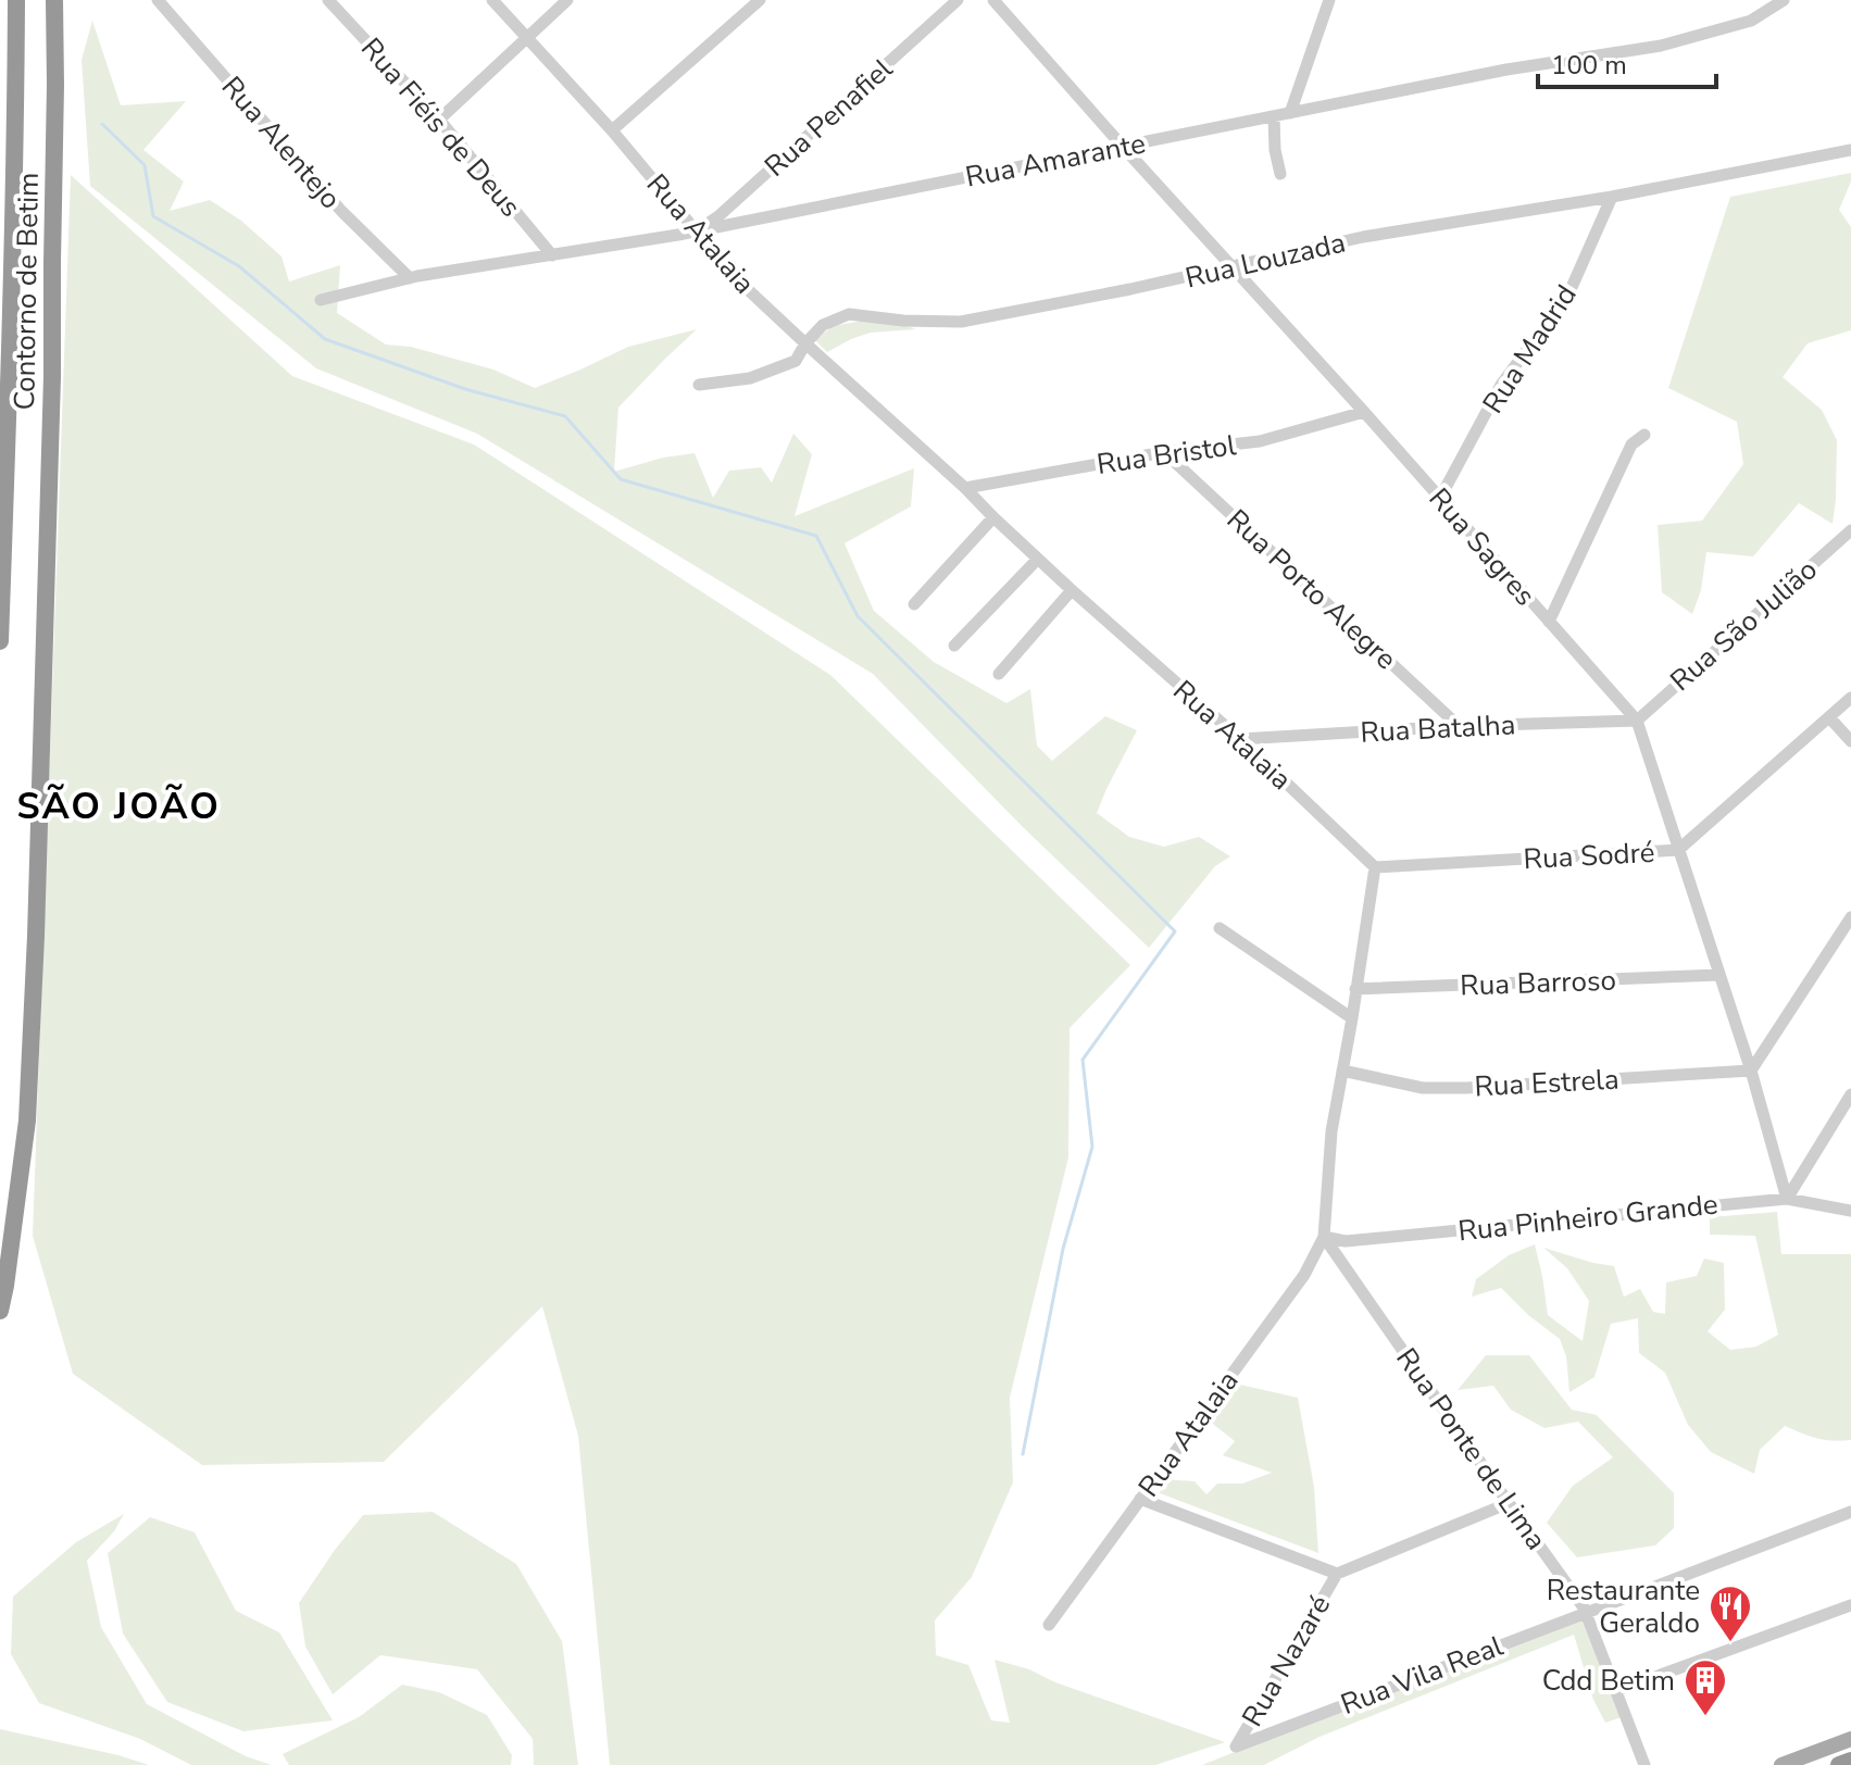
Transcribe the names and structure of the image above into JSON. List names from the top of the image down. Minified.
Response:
{"streets":{"highway":["Contorno de Betim"],"street":["Rua Penafiel","Rua Fiéis de Deus","Rua Alentejo","Rua Amarante","Rua Atalaia","Rua Louzada","Rua Madrid","Rua Bristol","Rua Sagres","Rua Porto Alegre","Rua São Julião","Rua Batalha","Rua Sodré","Rua Barroso","Rua Estrela","Rua Pinheiro Grande","Rua Ponte de Lima","Rua Nazaré","Rua Vila Real"]},"crossings":[["Rua Penafiel","Rua Amarante"],["Rua Penafiel","Rua Atalaia"],["Rua Fiéis de Deus","Rua Amarante"],["Rua Alentejo","Rua Amarante"],["Rua Amarante","Rua Atalaia"],["Rua Amarante","Rua Sagres"],["Rua Atalaia","Rua Louzada"],["Rua Atalaia","Rua Bristol"],["Rua Atalaia","Rua Batalha"],["Rua Atalaia","Rua Sodré"],["Rua Atalaia","Rua Barroso"],["Rua Atalaia","Rua Estrela"],["Rua Atalaia","Rua Pinheiro Grande"],["Rua Atalaia","Rua Ponte de Lima"],["Rua Louzada","Rua Madrid"],["Rua Louzada","Rua Sagres"],["Rua Madrid","Rua Sagres"],["Rua Bristol","Rua Sagres"],["Rua Bristol","Rua Porto Alegre"],["Rua Sagres","Rua São Julião"],["Rua Sagres","Rua Batalha"],["Rua Sagres","Rua Sodré"],["Rua Sagres","Rua Barroso"],["Rua Sagres","Rua Estrela"],["Rua Sagres","Rua Pinheiro Grande"],["Rua Porto Alegre","Rua Batalha"],["Rua São Julião","Rua Batalha"],["Rua Pinheiro Grande","Rua Ponte de Lima"],["Rua Ponte de Lima","Rua Vila Real"],["Rua Nazaré","Rua Vila Real"]],"districts":["SÃO JOÃO"],"places":{"restaurant":["Restaurante Geraldo"],"building":["Cdd Betim"]},"scale_bar":"100 m"}
